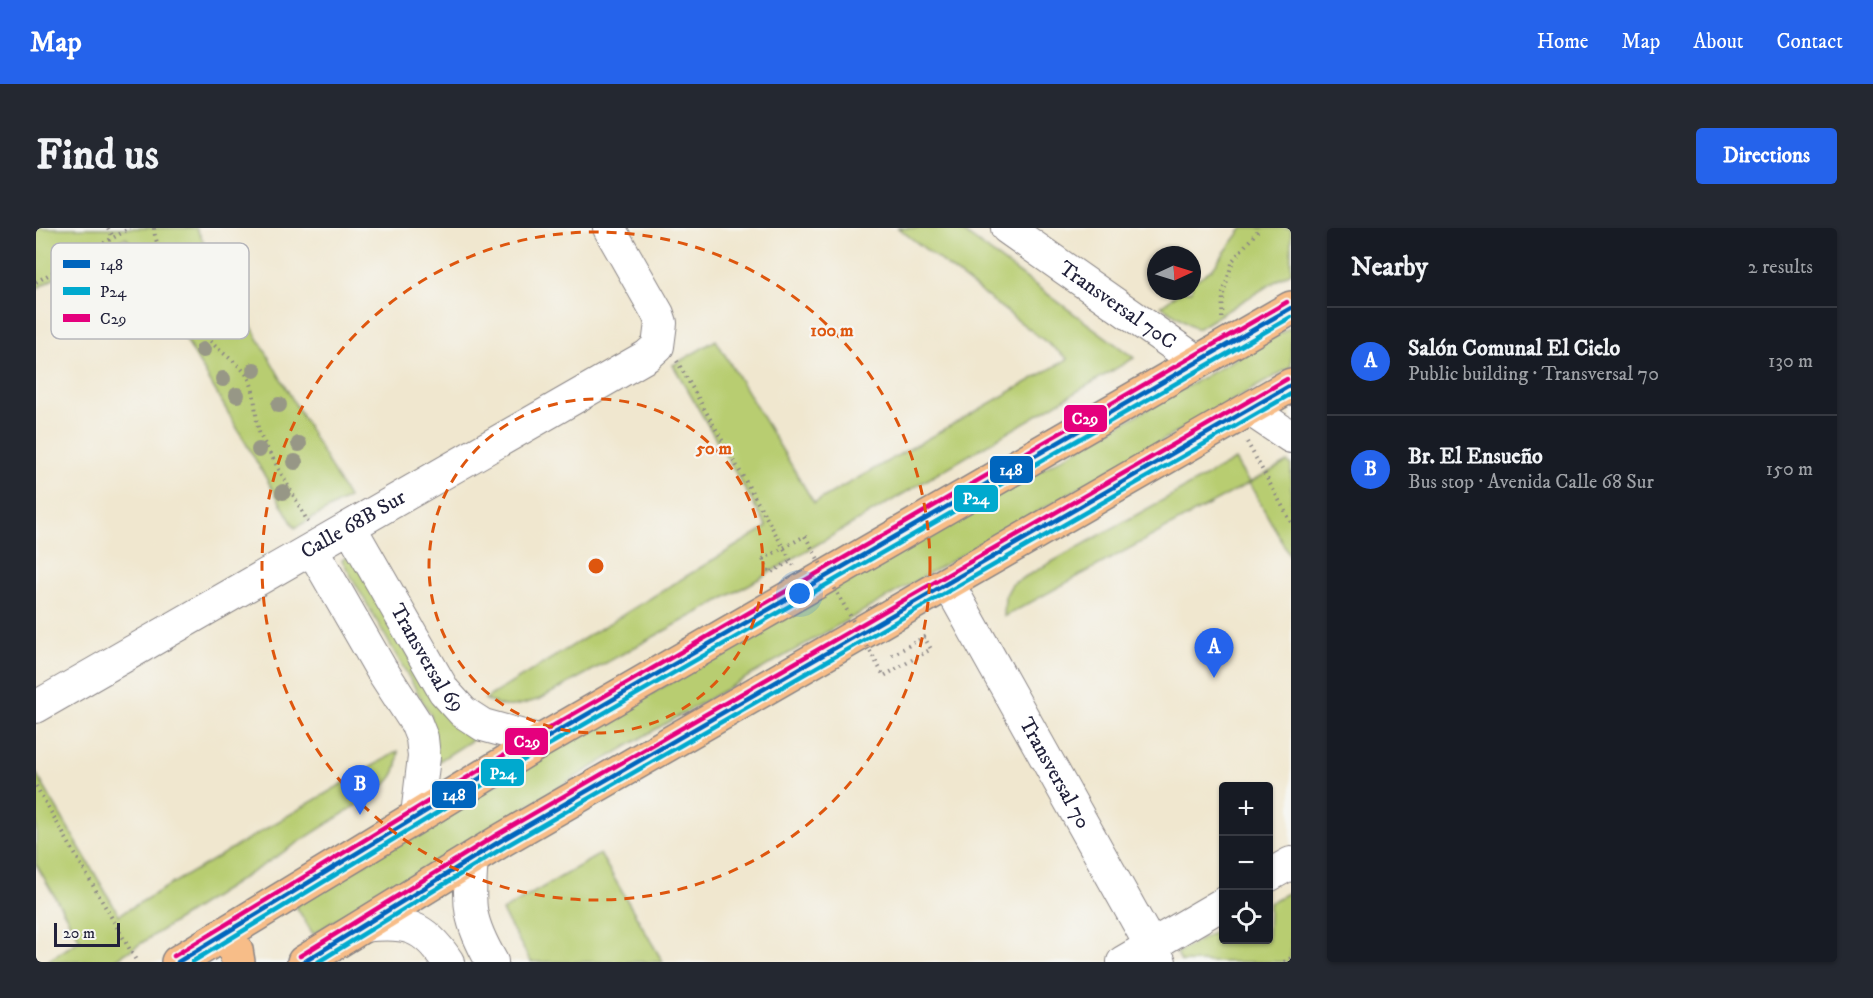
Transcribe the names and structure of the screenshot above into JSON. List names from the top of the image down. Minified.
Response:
{"streets":{"street":["Transversal 70C","Calle 68B Sur","Transversal 69","Transversal 70"]},"crossings":[["Calle 68B Sur","Transversal 69"]],"lines":["transit line C29","transit line 148","transit line P24"],"legend":["148","P24","C29"],"scale_bar":"20 m","north":"right","page":{"header":"Map","nav":["Home","Map","About","Contact"],"buttons":"Directions","title":"Find us","heading":["Nearby","2 results"],"list":[{"mark":"A","name":"Salón Comunal El Cielo","note":"Public building · Transversal 70","value":"130 m"},{"mark":"B","name":"Br. El Ensueño","note":"Bus stop · Avenida Calle 68 Sur","value":"150 m"}],"pins":["A","B"],"map_buttons":["+","−"],"scale":"20 m"},"rings":["100 m","50 m"]}
